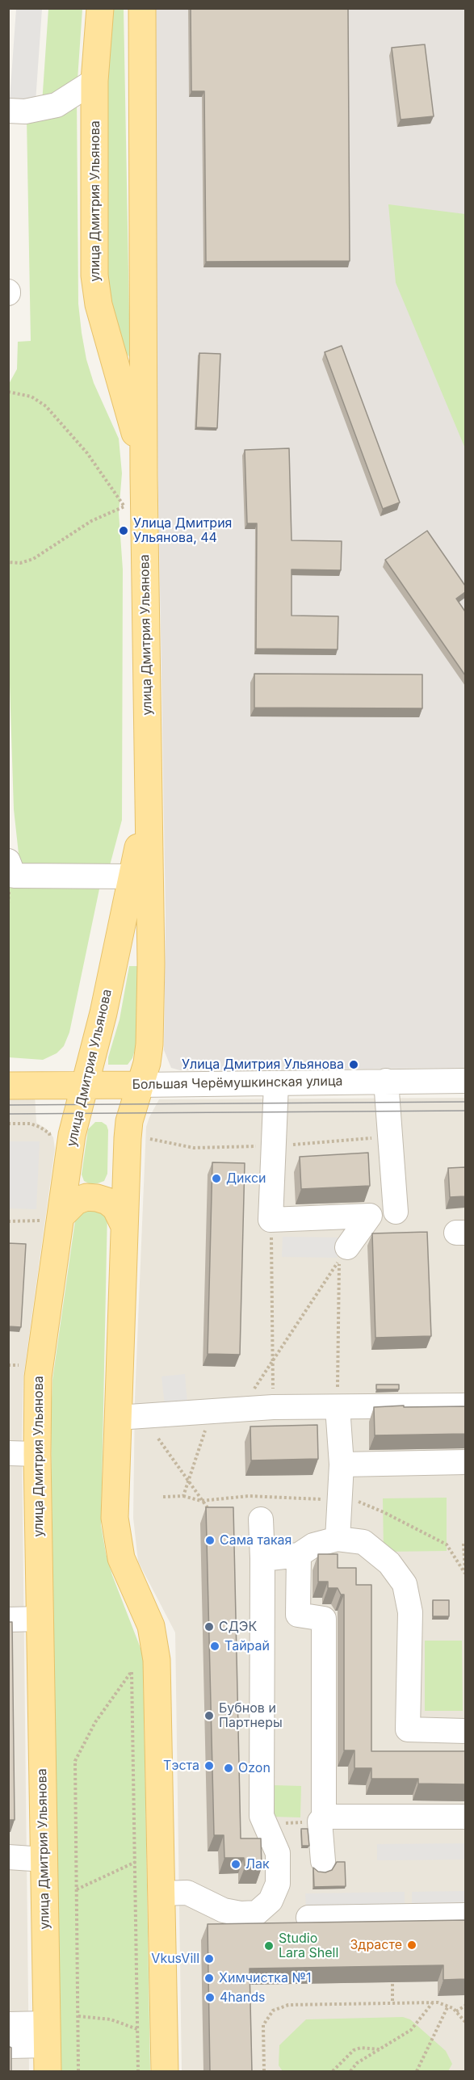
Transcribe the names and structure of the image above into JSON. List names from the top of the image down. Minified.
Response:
{"streets":{"main road":["улица Дмитрия Ульянова","Большая Черёмушкинская улица"]},"crossings":[["улица Дмитрия Ульянова","Большая Черёмушкинская улица"]],"places":["Улица Дмитрия Ульянова, 44","Улица Дмитрия Ульянова","Дикси","Сама такая","СДЭК","Тайрай","Бубнов и Партнеры","Тэста","Ozon","Лак","Здрасте","Studio Lara Shell","VkusVill","Химчистка №1","4hands"]}
